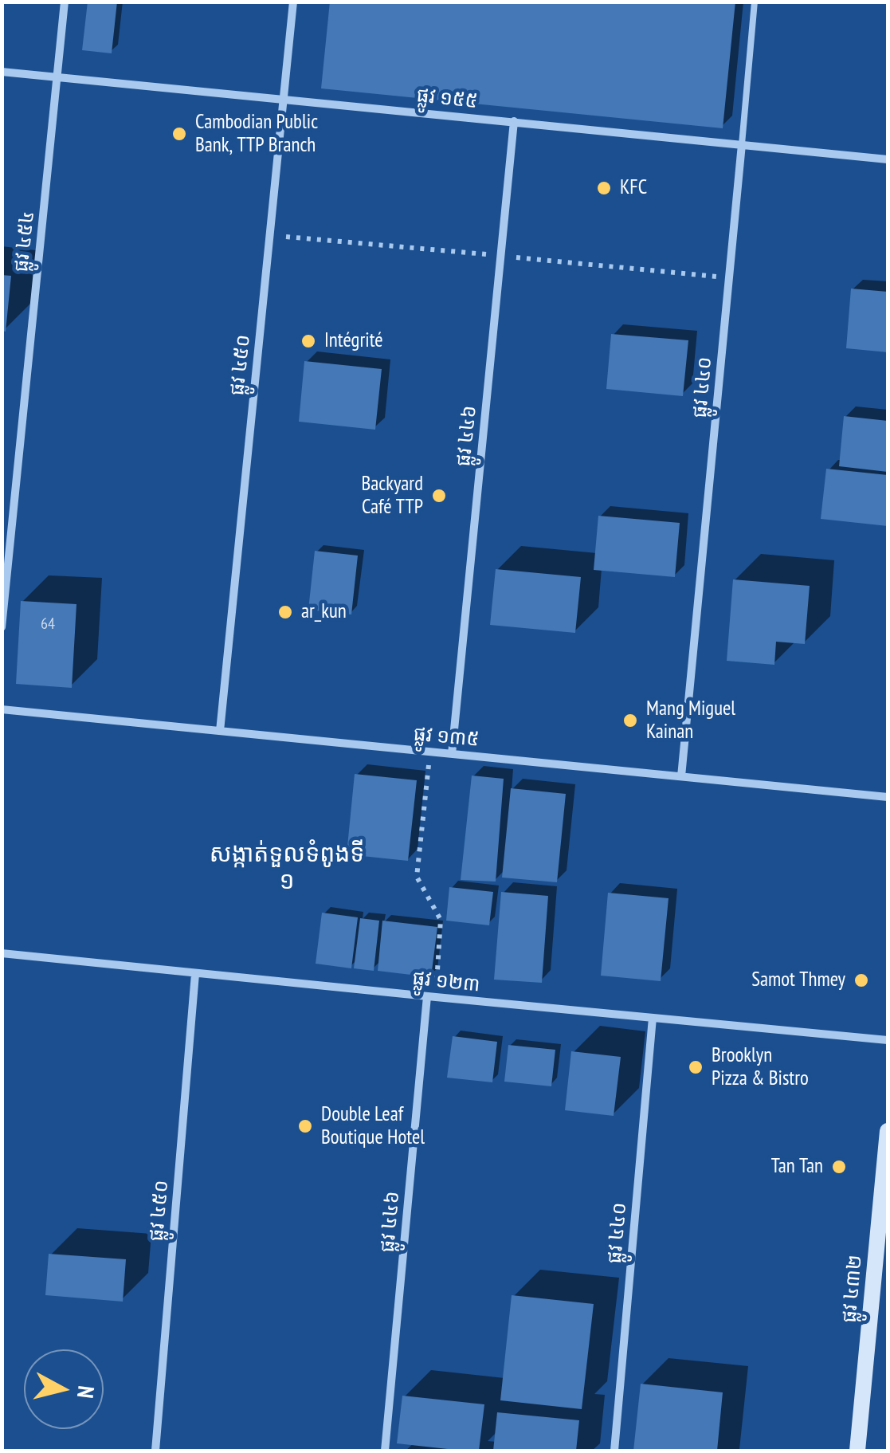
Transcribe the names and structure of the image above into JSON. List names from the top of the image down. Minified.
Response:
{"streets":{"street":["ផ្លូវ ១៥៥","ផ្លូវ ៤៥៤","ផ្លូវ ៤៥០","ផ្លូវ ៤៤០","ផ្លូវ ៤៤៦","ផ្លូវ ១៣៥","ផ្លូវ ១២៣","ផ្លូវ ៤៣២"]},"crossings":[["ផ្លូវ ១៥៥","ផ្លូវ ៤៥៤"],["ផ្លូវ ១៥៥","ផ្លូវ ៤៥០"],["ផ្លូវ ១៥៥","ផ្លូវ ៤៤០"],["ផ្លូវ ១៥៥","ផ្លូវ ៤៤៦"],["ផ្លូវ ៤៥០","ផ្លូវ ១៣៥"],["ផ្លូវ ៤៥០","ផ្លូវ ១២៣"],["ផ្លូវ ៤៤០","ផ្លូវ ១៣៥"],["ផ្លូវ ៤៤០","ផ្លូវ ១២៣"],["ផ្លូវ ៤៤៦","ផ្លូវ ១៣៥"],["ផ្លូវ ៤៤៦","ផ្លូវ ១២៣"]],"districts":["សង្កាត់ទួលទំពូងទី ១"],"places":["Cambodian Public Bank, TTP Branch","KFC","Intégrité","Backyard Café TTP","ar_kun","Mang Miguel Kainan","Samot Thmey","Brooklyn Pizza & Bistro","Double Leaf Boutique Hotel","Tan Tan"],"house_numbers":["64"],"north":"right"}
